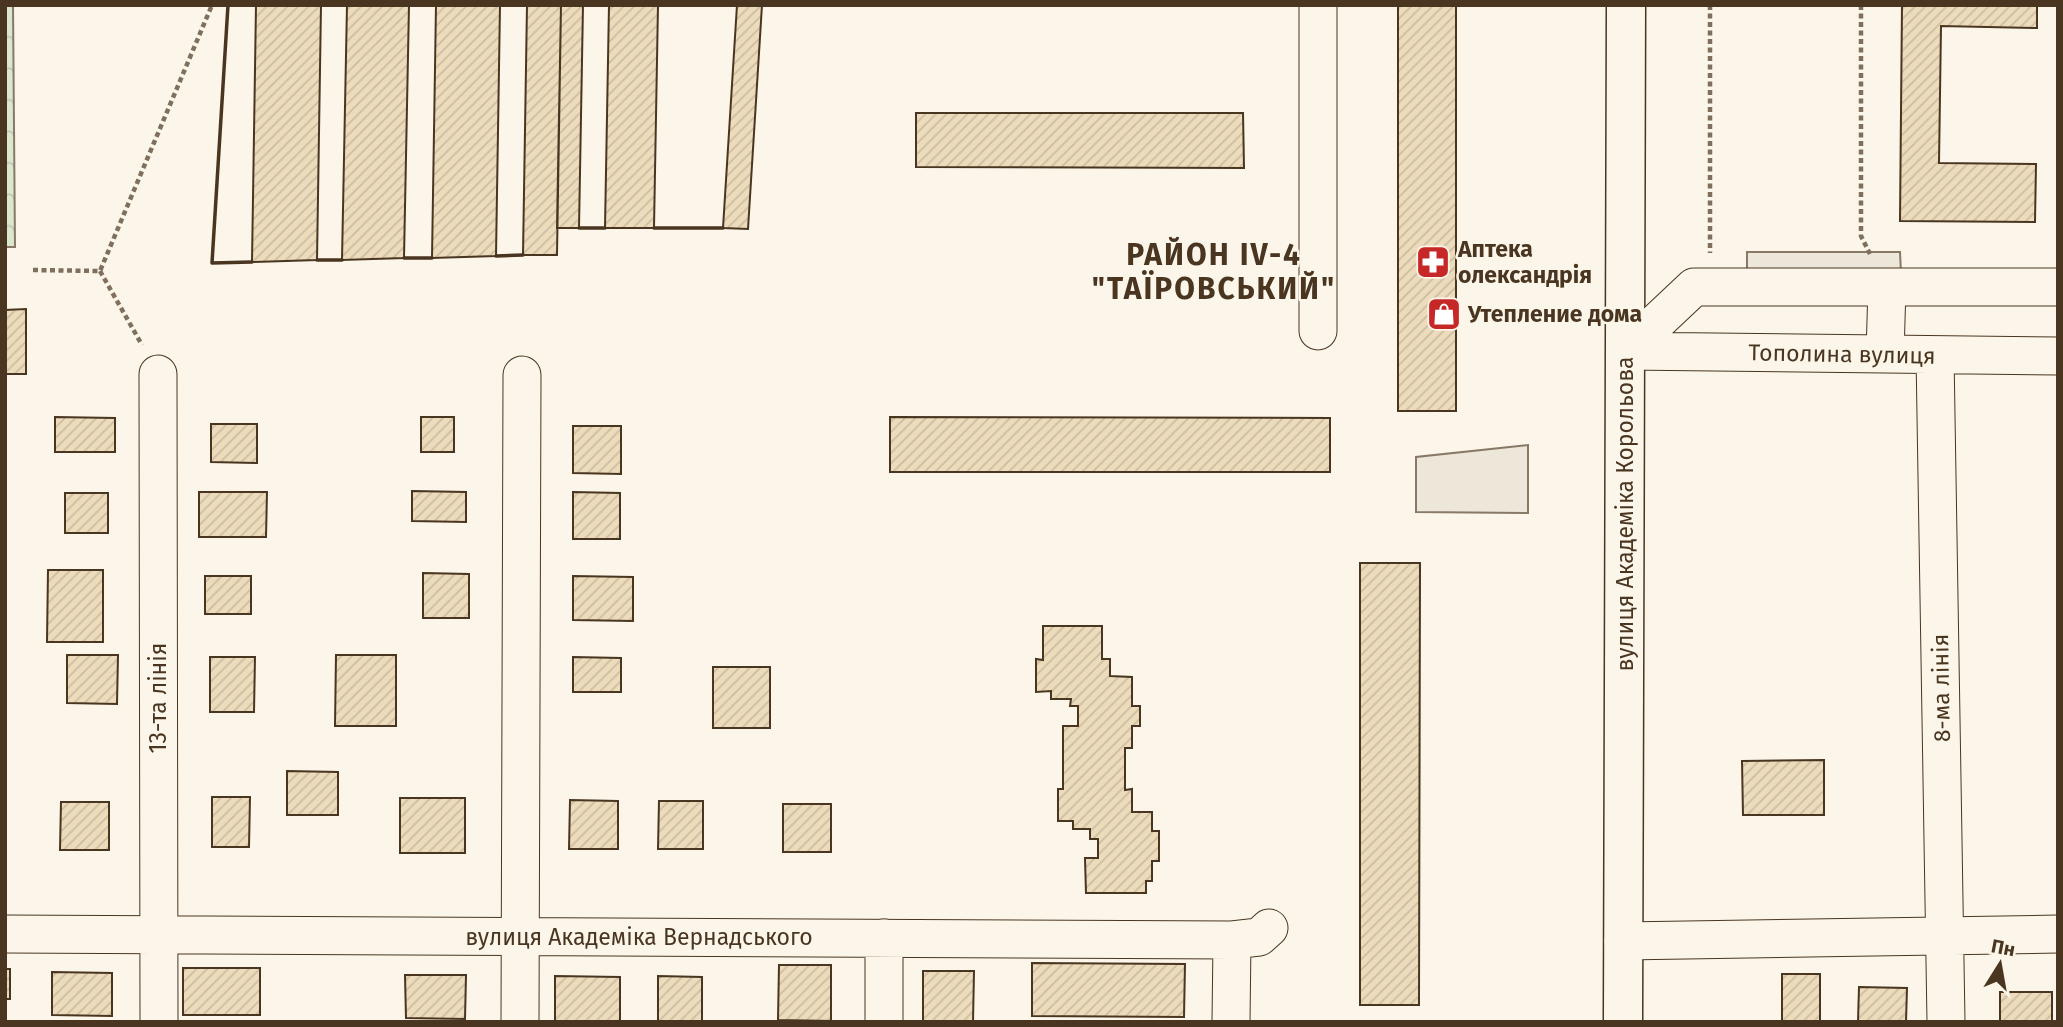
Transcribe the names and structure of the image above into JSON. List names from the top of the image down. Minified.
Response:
{"streets":{"main road":["вулиця Академіка Корольова"],"street":["Тополина вулиця","8-ма лінія","13-та лінія","вулиця Академіка Вернадського"]},"crossings":[["Тополина вулиця","вулиця Академіка Корольова"],["Тополина вулиця","8-ма лінія"],["13-та лінія","вулиця Академіка Вернадського"]],"districts":["РАЙОН IV-4 \"ТАЇРОВСЬКИЙ\""],"places":{"pharmacy":["Аптека олександрія"],"shop":["Утепление дома"]},"north":"top"}
